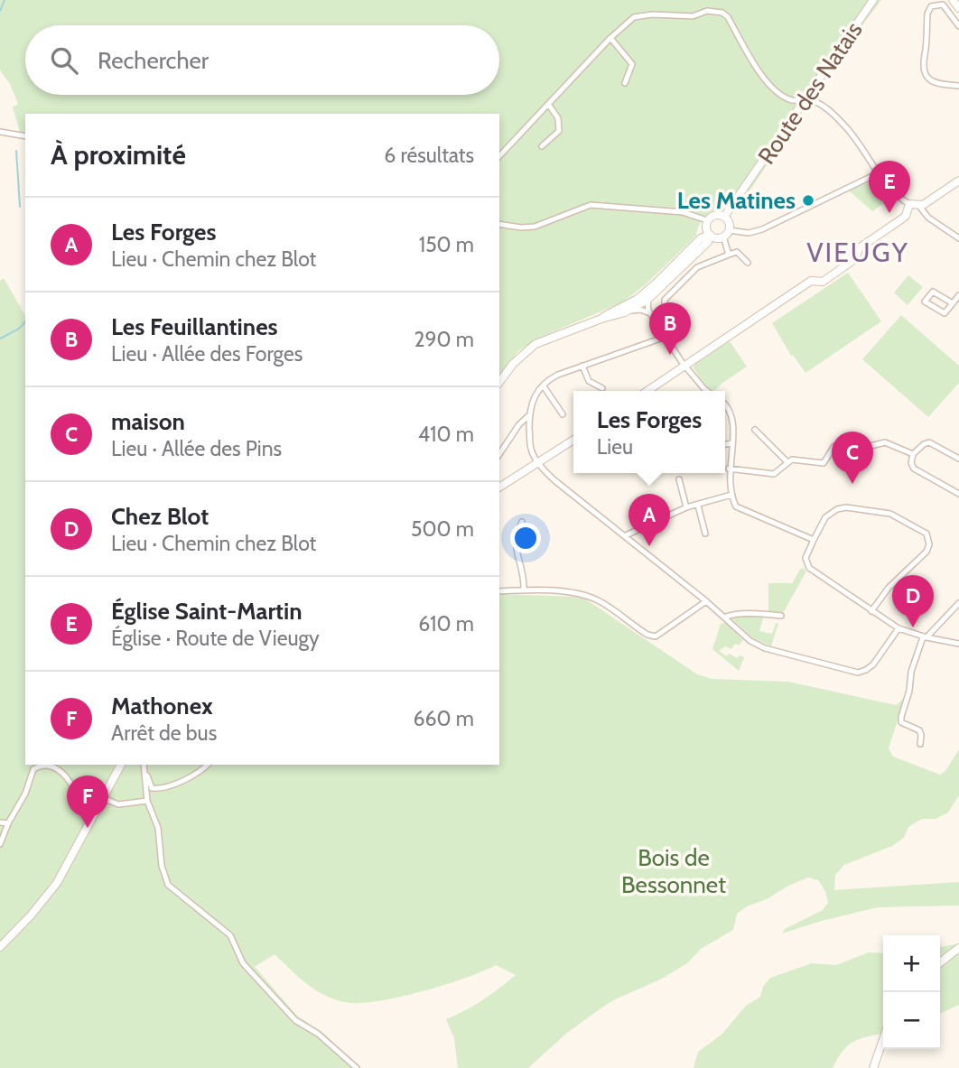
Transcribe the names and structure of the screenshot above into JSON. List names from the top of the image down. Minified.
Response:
{"streets":{"street":["Route des Natais"]},"districts":["VIEUGY"],"parks":["Bois de Bessonnet"],"places":["Les Matines"],"page":{"search":"Rechercher","heading":["À proximité","6 résultats"],"pins":["E","B","C","A","D","F"],"list":[{"mark":"A","name":"Les Forges","note":"Lieu · Chemin chez Blot","value":"150 m"},{"mark":"B","name":"Les Feuillantines","note":"Lieu · Allée des Forges","value":"290 m"},{"mark":"C","name":"maison","note":"Lieu · Allée des Pins","value":"410 m"},{"mark":"D","name":"Chez Blot","note":"Lieu · Chemin chez Blot","value":"500 m"},{"mark":"E","name":"Église Saint-Martin","note":"Église · Route de Vieugy","value":"610 m"},{"mark":"F","name":"Mathonex","note":"Arrêt de bus","value":"660 m"}],"popup":["Les Forges","Lieu"],"map_buttons":["+","−"]}}
